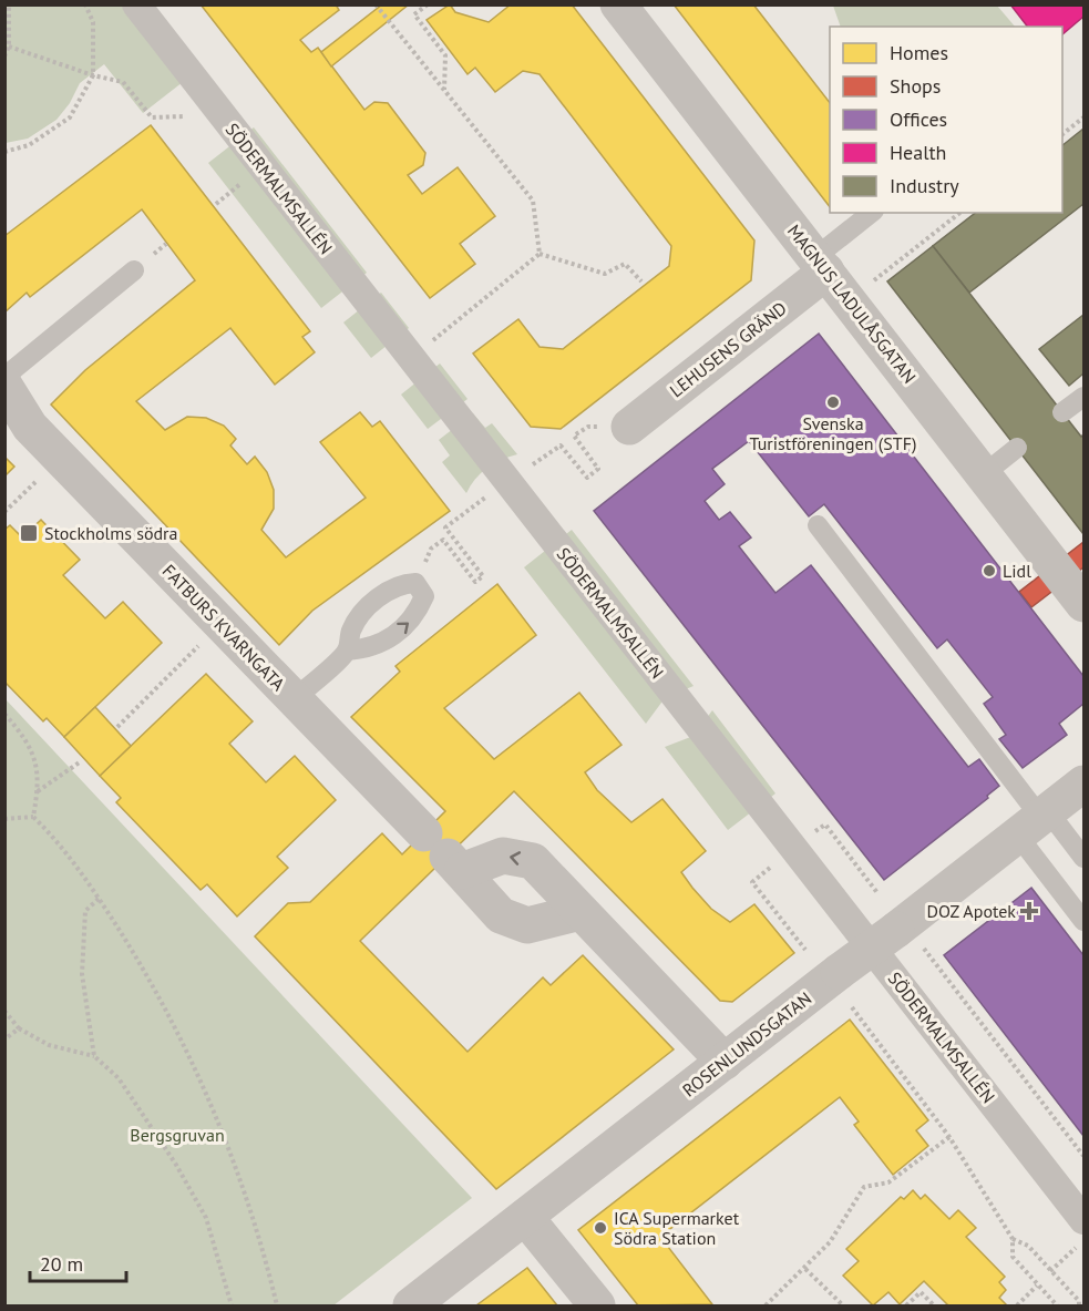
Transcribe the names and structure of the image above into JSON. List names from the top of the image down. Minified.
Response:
{"streets":{"street":["SÖDERMALMSALLÉN","MAGNUS LADULÅSGATAN","LEHUSENS GRÄND","FATBURS KVARNGATA","ROSENLUNDSGATAN"]},"crossings":[["MAGNUS LADULÅSGATAN","LEHUSENS GRÄND"]],"parks":["Bergsgruvan"],"places":{"other":["Svenska Turistföreningen (STF)","Lidl","ICA Supermarket Södra Station"],"transit":["Stockholms södra"],"health":["DOZ Apotek"]},"legend":["Homes","Shops","Offices","Health","Industry"],"scale_bar":"20 m"}
